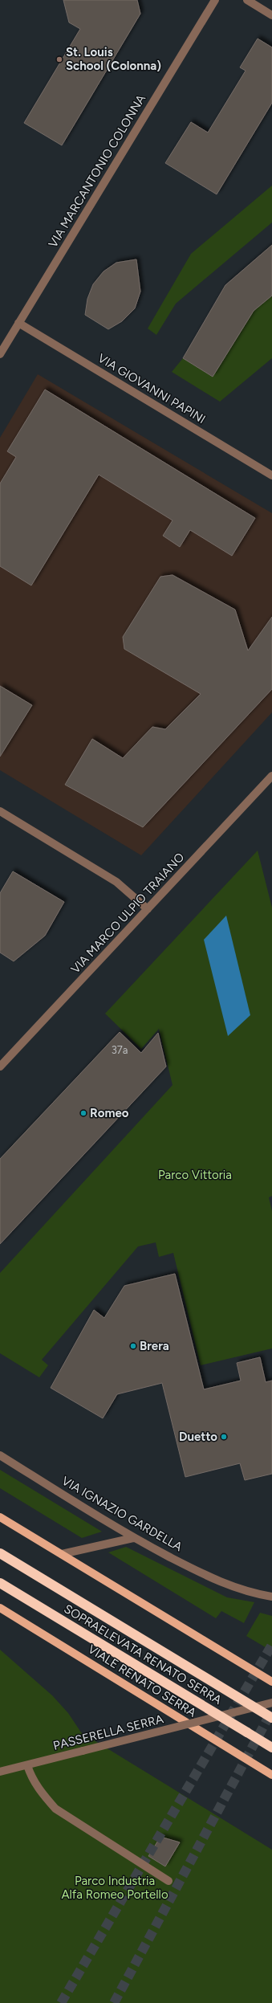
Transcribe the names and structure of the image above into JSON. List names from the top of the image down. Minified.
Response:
{"streets":{"highway":["SOPRAELEVATA RENATO SERRA"],"main road":["VIALE RENATO SERRA"],"street":["VIA MARCANTONIO COLONNA","VIA GIOVANNI PAPINI","VIA MARCO ULPIO TRAIANO","VIA IGNAZIO GARDELLA","PASSERELLA SERRA"]},"crossings":[["VIA MARCANTONIO COLONNA","VIA GIOVANNI PAPINI"]],"parks":["Parco Vittoria","Parco Industria Alfa Romeo Portello"],"places":["St. Louis School (Colonna)","Romeo","Brera","Duetto"],"house_numbers":["37a"]}
